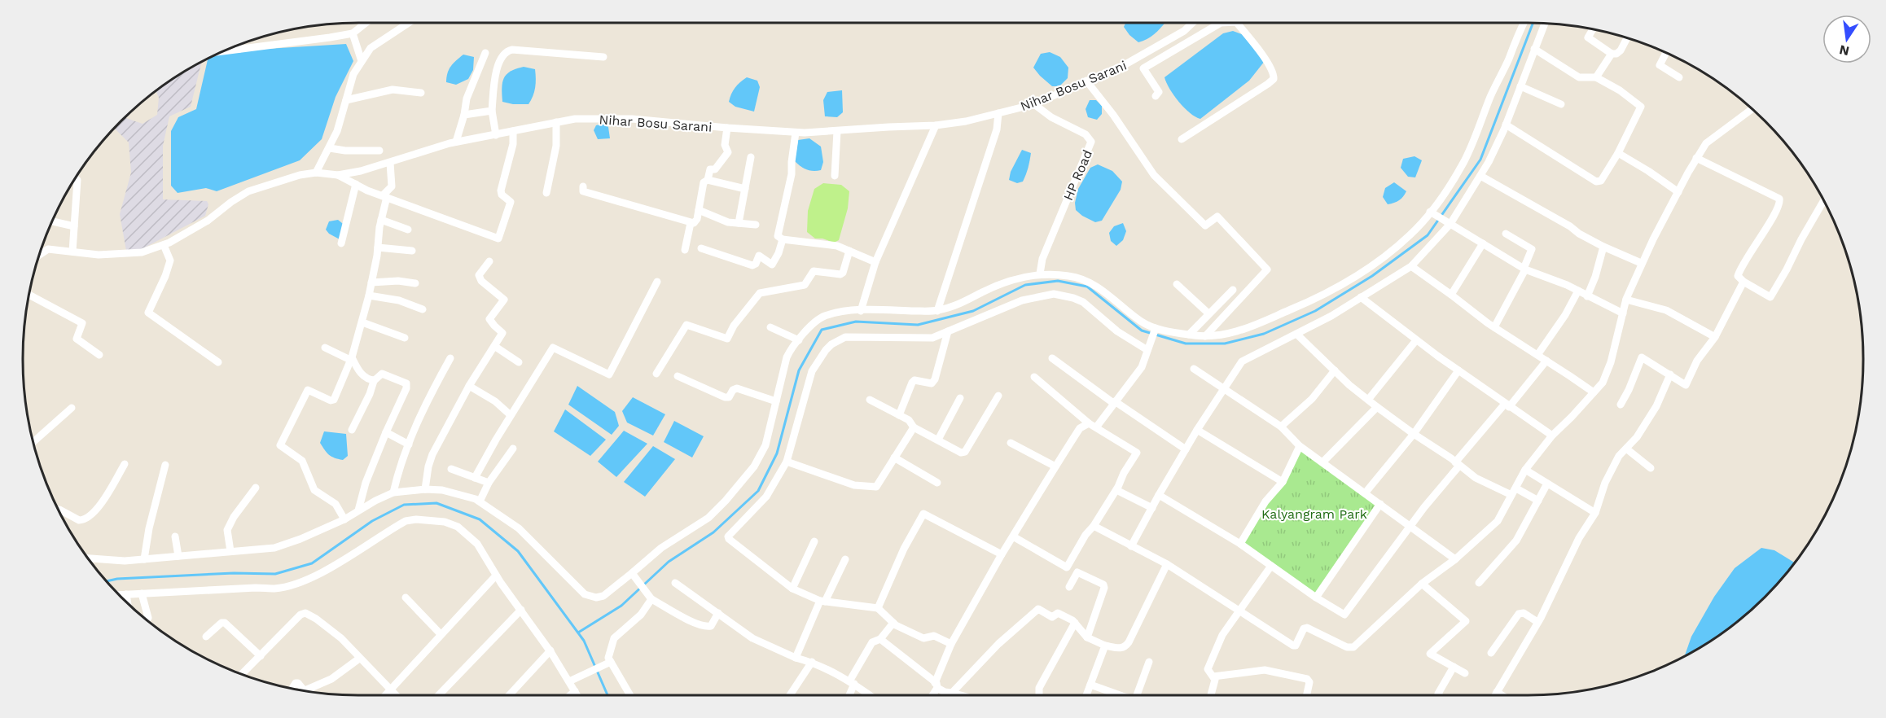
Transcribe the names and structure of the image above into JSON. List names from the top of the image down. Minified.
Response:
{"streets":{"street":["Nihar Bosu Sarani","HP Road"]},"crossings":[["Nihar Bosu Sarani","HP Road"]],"parks":["Kalyangram Park"],"north":"bottom"}
